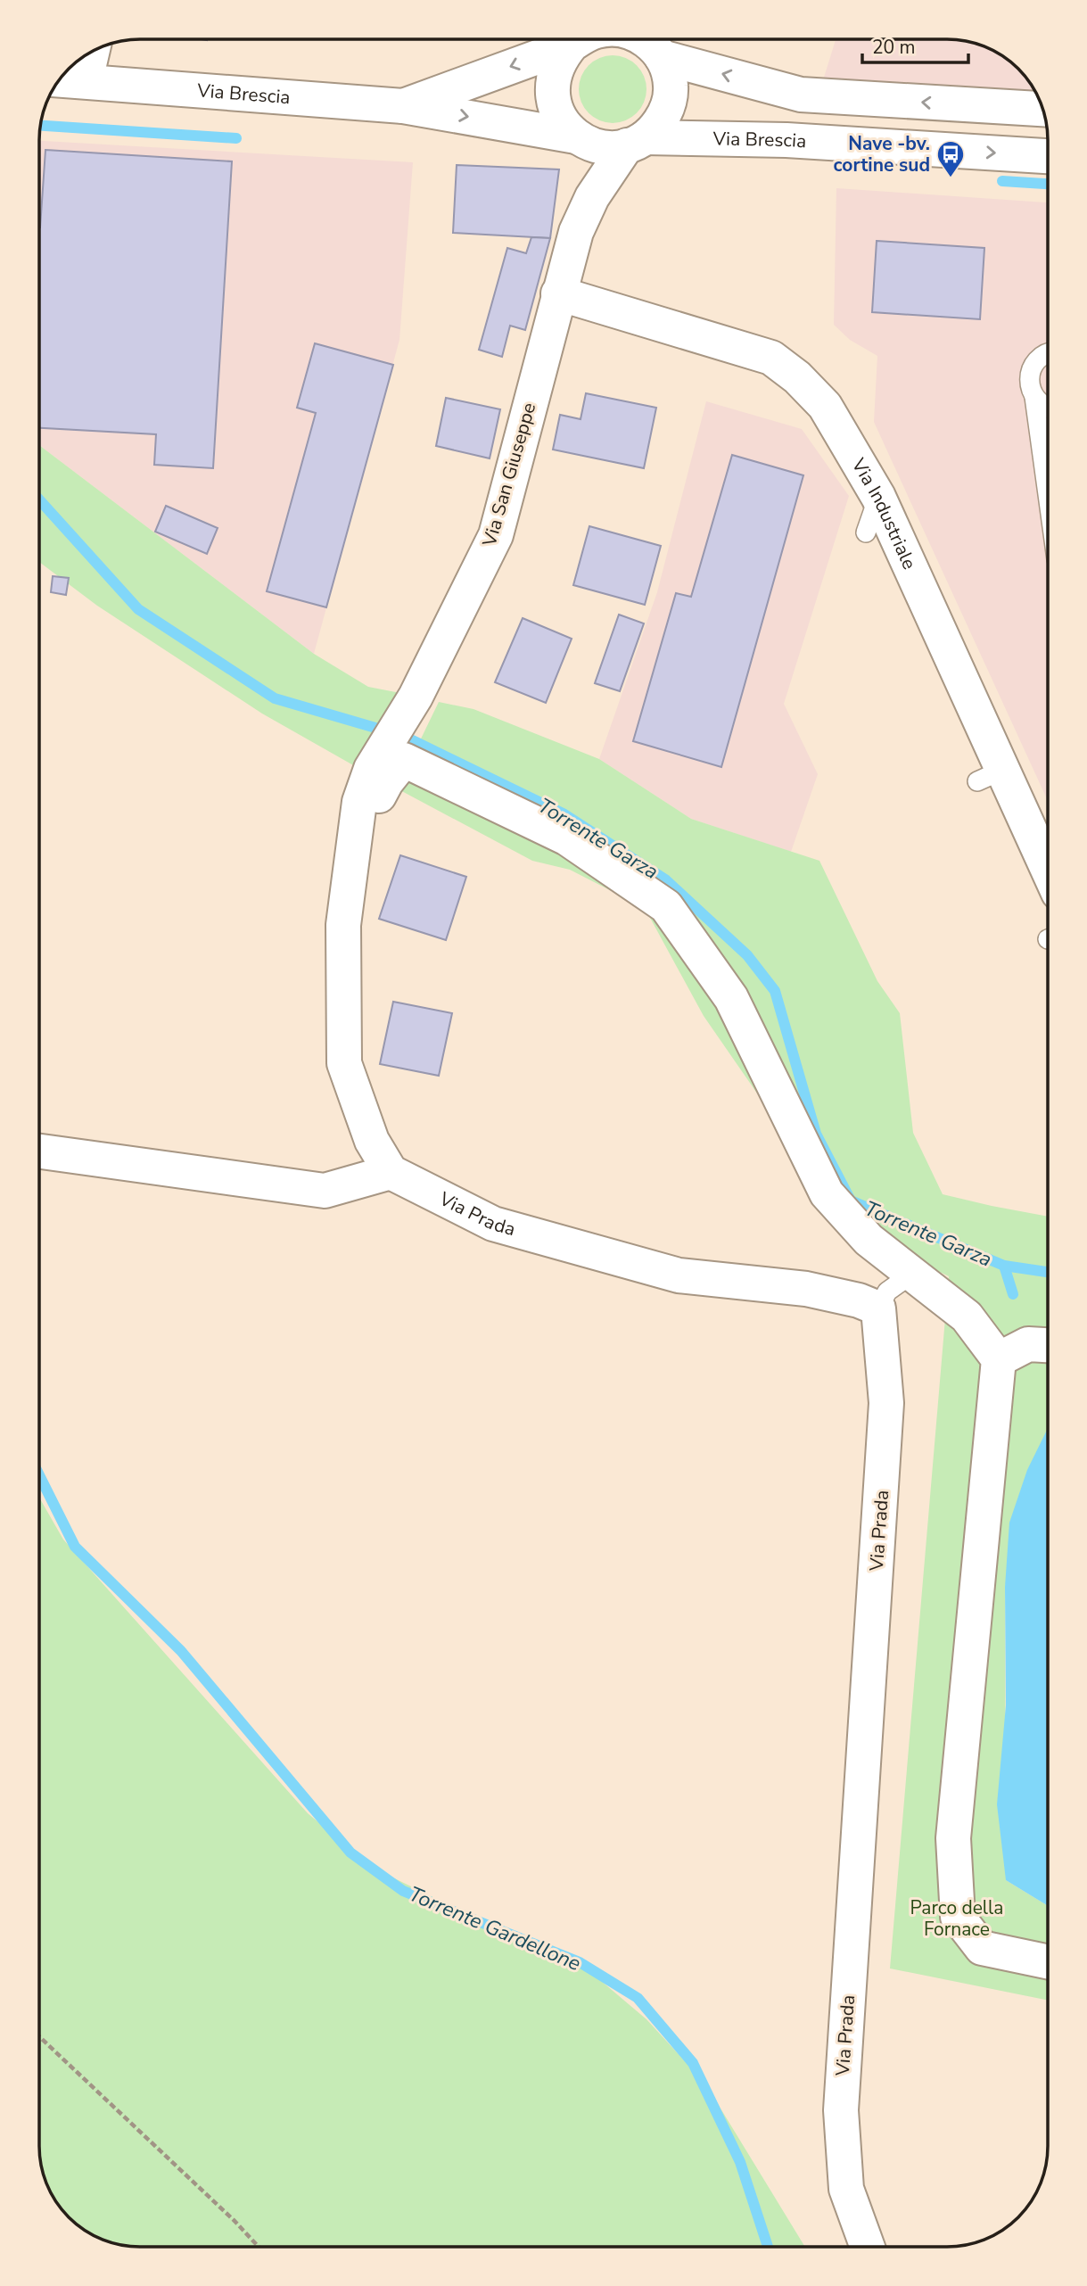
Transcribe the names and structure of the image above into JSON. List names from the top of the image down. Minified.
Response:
{"streets":{"street":["Via Brescia","Via San Giuseppe","Via Industriale","Via Prada"]},"crossings":[["Via Brescia","Via San Giuseppe"],["Via San Giuseppe","Via Industriale"]],"water":["Torrente Garza","Torrente Gardellone"],"parks":["Parco della Fornace"],"places":{"bus stop":["Nave -bv. cortine sud"]},"scale_bar":"20 m"}
